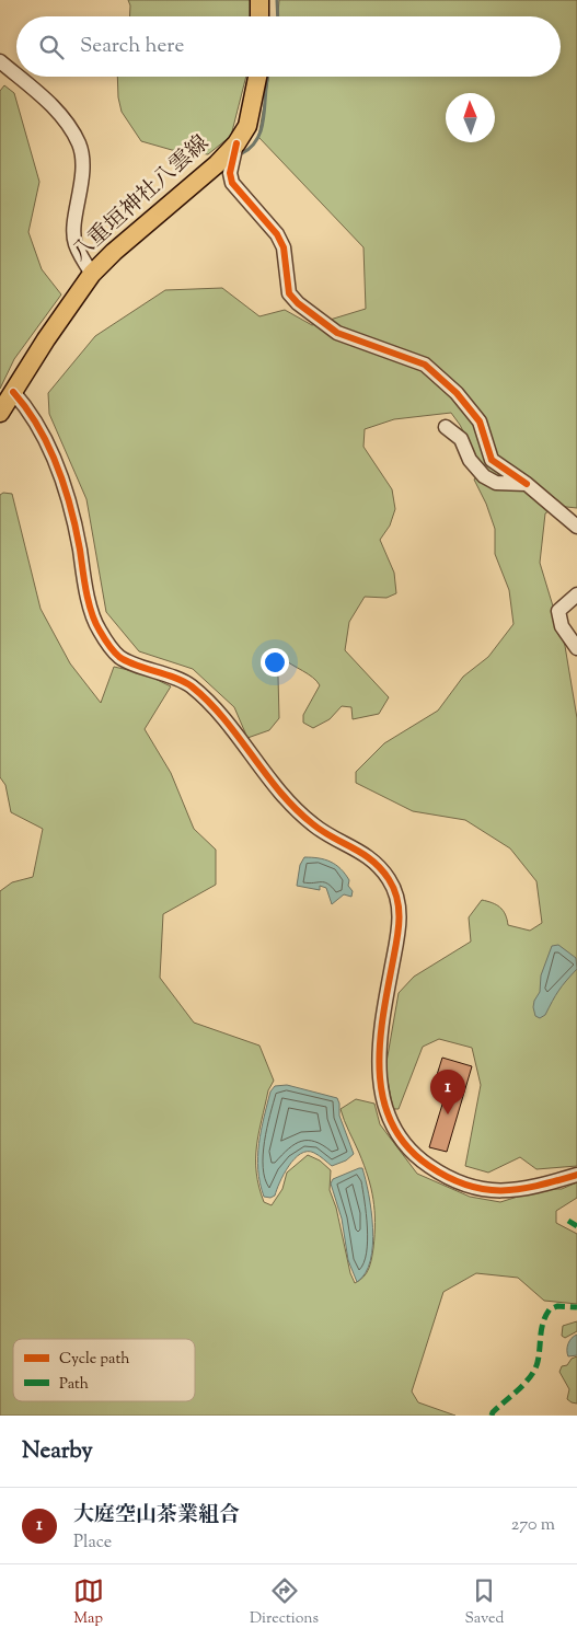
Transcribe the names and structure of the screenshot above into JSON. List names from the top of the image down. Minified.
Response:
{"streets":{"main road":["八重垣神社八雲線"]},"legend":["Cycle path","Path"],"north":"top","page":{"search":"Search here","pins":"1","heading":"Nearby","list":[{"mark":"1","name":"大庭空山茶業組合","note":"Place","value":"270 m"}],"nav":["Map","Directions","Saved"]}}
